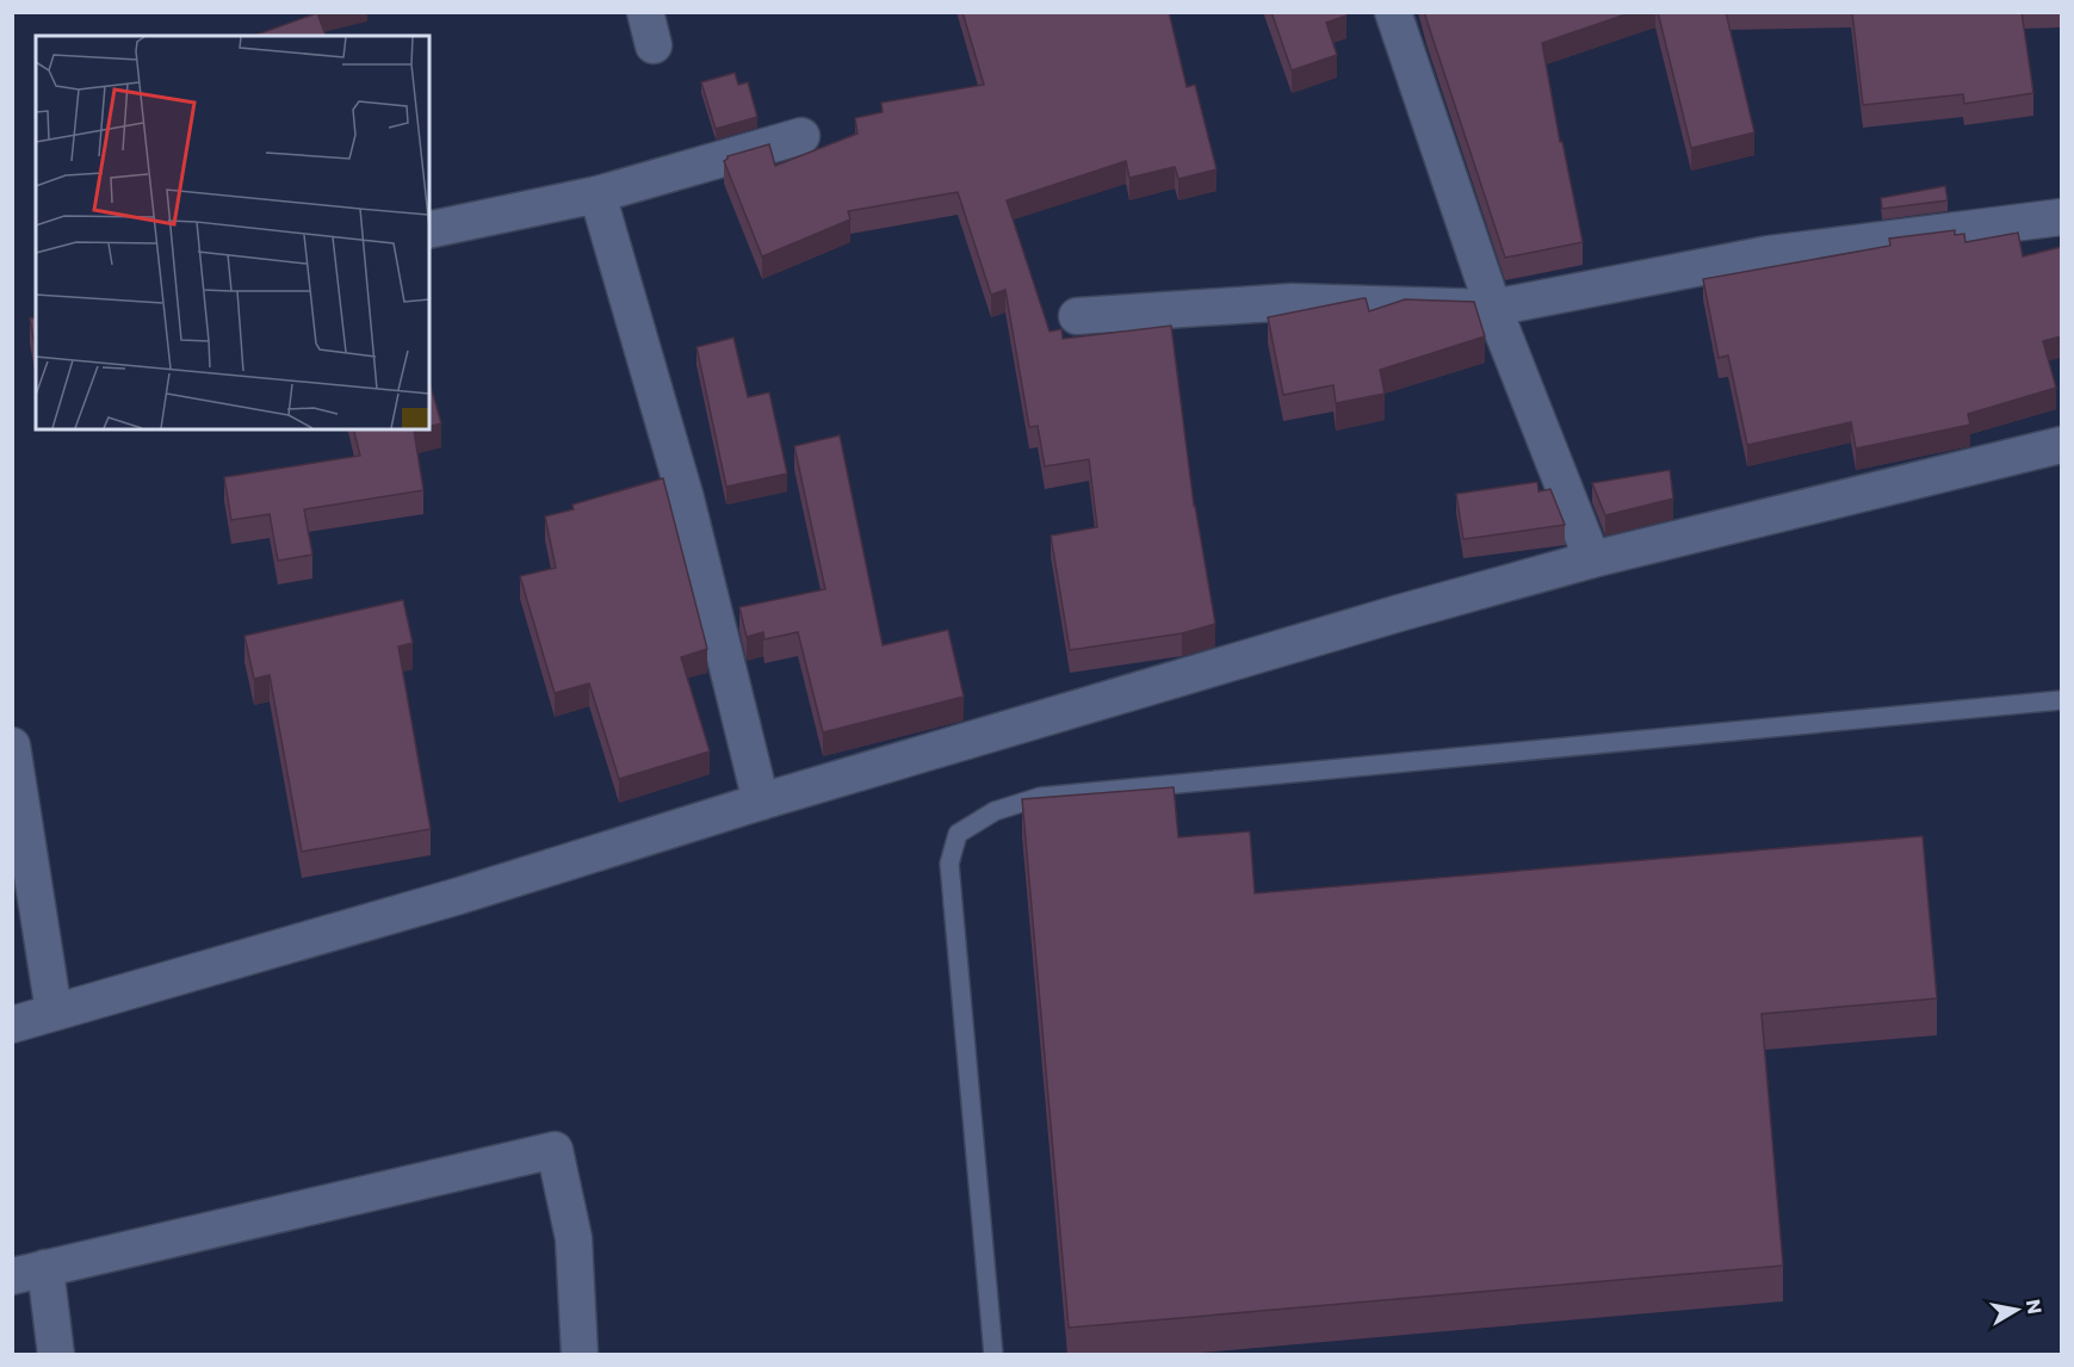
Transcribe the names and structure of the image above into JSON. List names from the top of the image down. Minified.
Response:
{"north":"right"}
